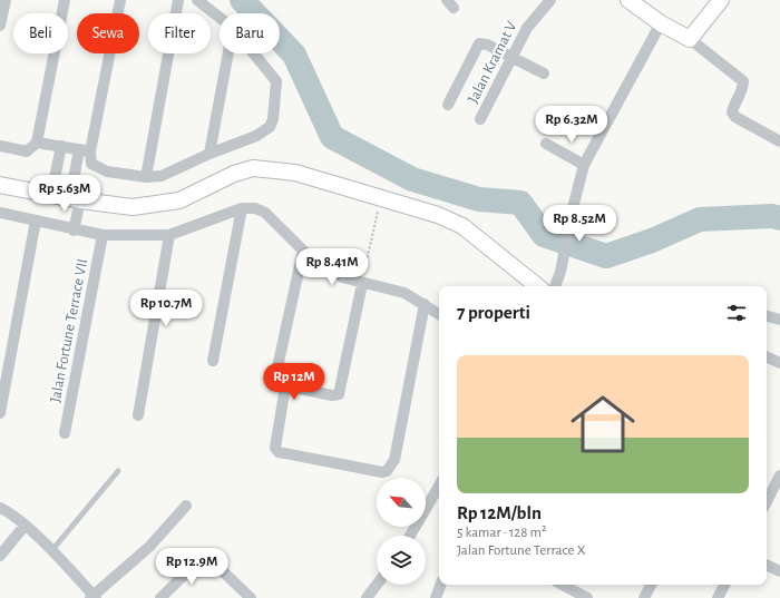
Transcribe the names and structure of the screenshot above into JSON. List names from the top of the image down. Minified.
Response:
{"streets":{"street":["Jalan Kramat V","Jalan Fortune Terrace VII"]},"north":"top left","page":{"chip":["Beli","Sewa","Filter","Baru"],"price":["Rp 6.32M","Rp 5.63M","Rp 8.52M","Rp 8.41M","Rp 10.7M","Rp 12M","Rp 12.9M"],"heading":"7 properti","list":[{"name":"Rp 12M/bln","note":"5 kamar · 128 m² · Jalan Fortune Terrace X"}]}}
